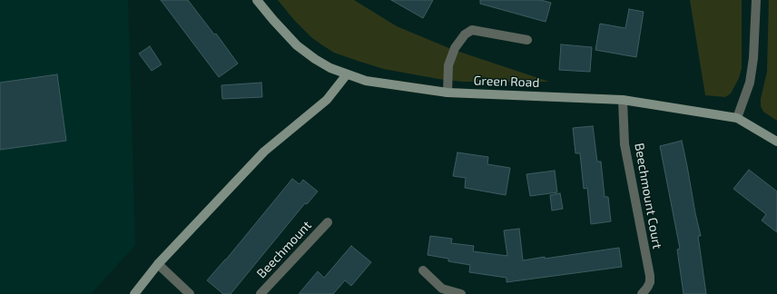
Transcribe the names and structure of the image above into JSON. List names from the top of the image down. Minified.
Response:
{"streets":{"street":["Green Road","Beechmount Court","Beechmount"]},"crossings":[["Green Road","Beechmount Court"]]}
